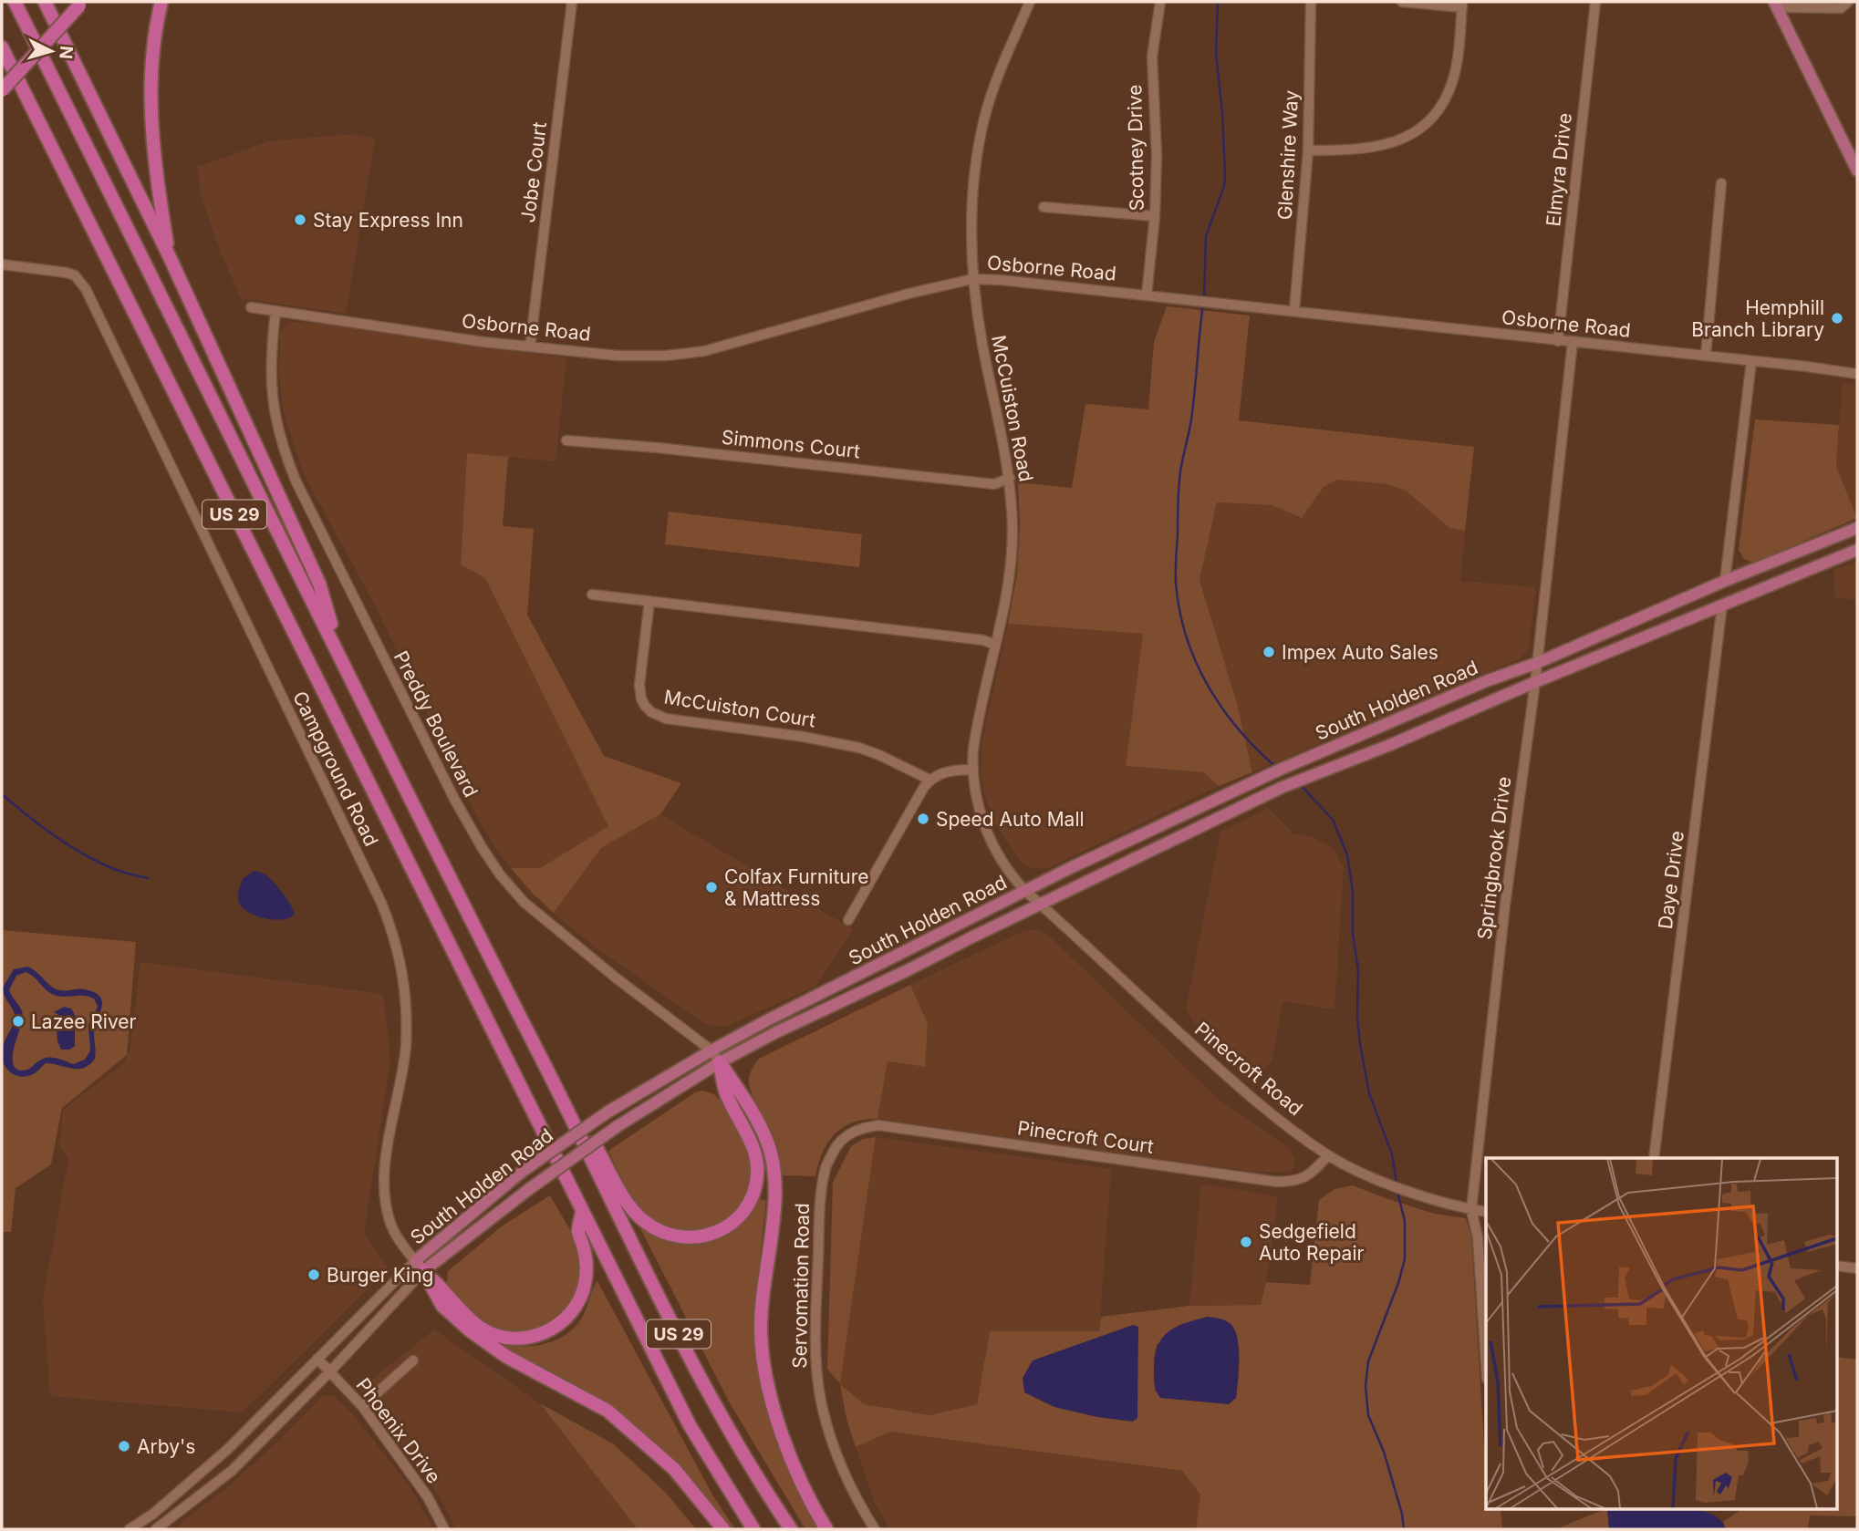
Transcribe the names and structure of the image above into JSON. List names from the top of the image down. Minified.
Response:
{"streets":{"highway":["US 29"],"main road":["South Holden Road"],"street":["Scotney Drive","Glenshire Way","Elmyra Drive","Jobe Court","Osborne Road","McCuiston Road","Simmons Court","McCuiston Court","Preddy Boulevard","Campground Road","Springbrook Drive","Daye Drive","Pinecroft Road","Pinecroft Court","Servomation Road","Phoenix Drive"]},"crossings":[["Scotney Drive","Osborne Road"],["Glenshire Way","Osborne Road"],["Elmyra Drive","Osborne Road"],["Jobe Court","Osborne Road"],["Osborne Road","McCuiston Road"],["Osborne Road","Preddy Boulevard"],["Osborne Road","Springbrook Drive"],["McCuiston Road","Simmons Court"],["McCuiston Road","South Holden Road"],["McCuiston Road","Pinecroft Road"],["South Holden Road","Preddy Boulevard"],["South Holden Road","Campground Road"],["South Holden Road","Springbrook Drive"],["South Holden Road","Daye Drive"],["South Holden Road","Pinecroft Road"],["South Holden Road","Phoenix Drive"],["Springbrook Drive","Pinecroft Road"],["Pinecroft Road","Pinecroft Court"],["Pinecroft Court","Servomation Road"]],"places":["Stay Express Inn","Hemphill Branch Library","Impex Auto Sales","Speed Auto Mall","Colfax Furniture & Mattress","Lazee River","Sedgefield Auto Repair","Burger King","Arby's"],"north":"right"}
